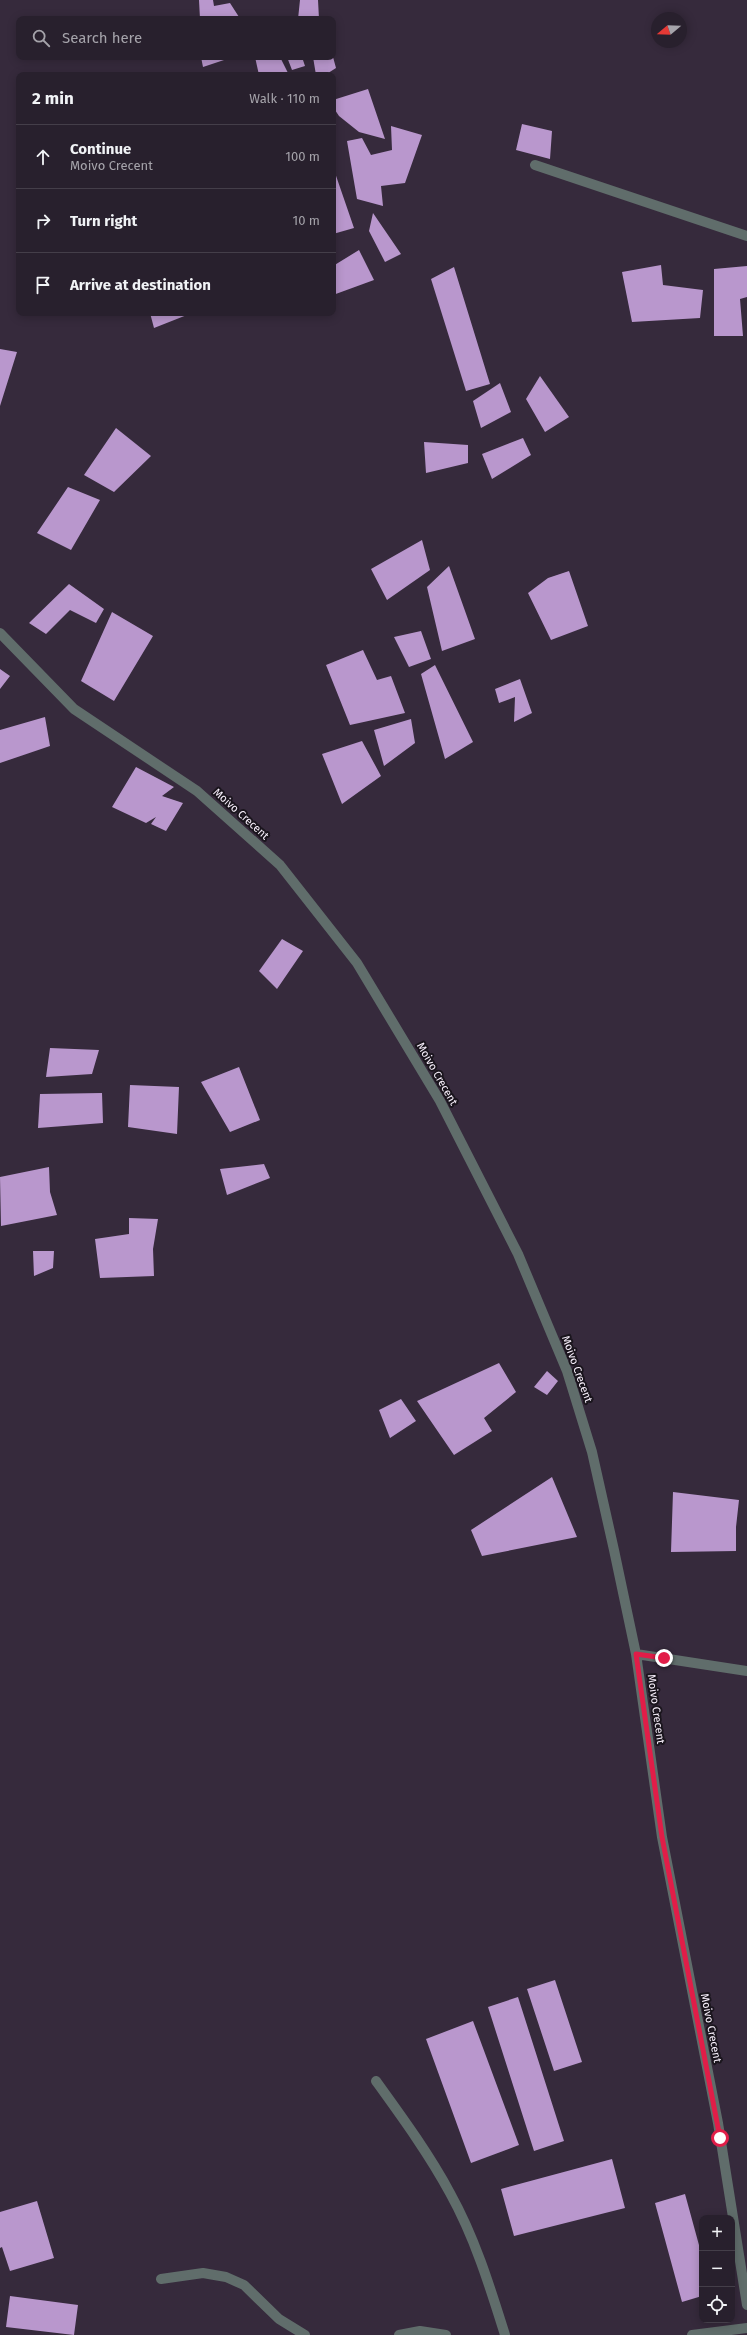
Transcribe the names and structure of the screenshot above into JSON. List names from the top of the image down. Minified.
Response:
{"streets":{"street":["Moivo Crecent"]},"north":"left","page":{"search":"Search here","heading":["2 min","Walk · 110 m"],"list":[["Continue","Moivo Crecent","100 m"],["Turn right","10 m"],"Arrive at destination"],"map_buttons":["+","−"]}}
